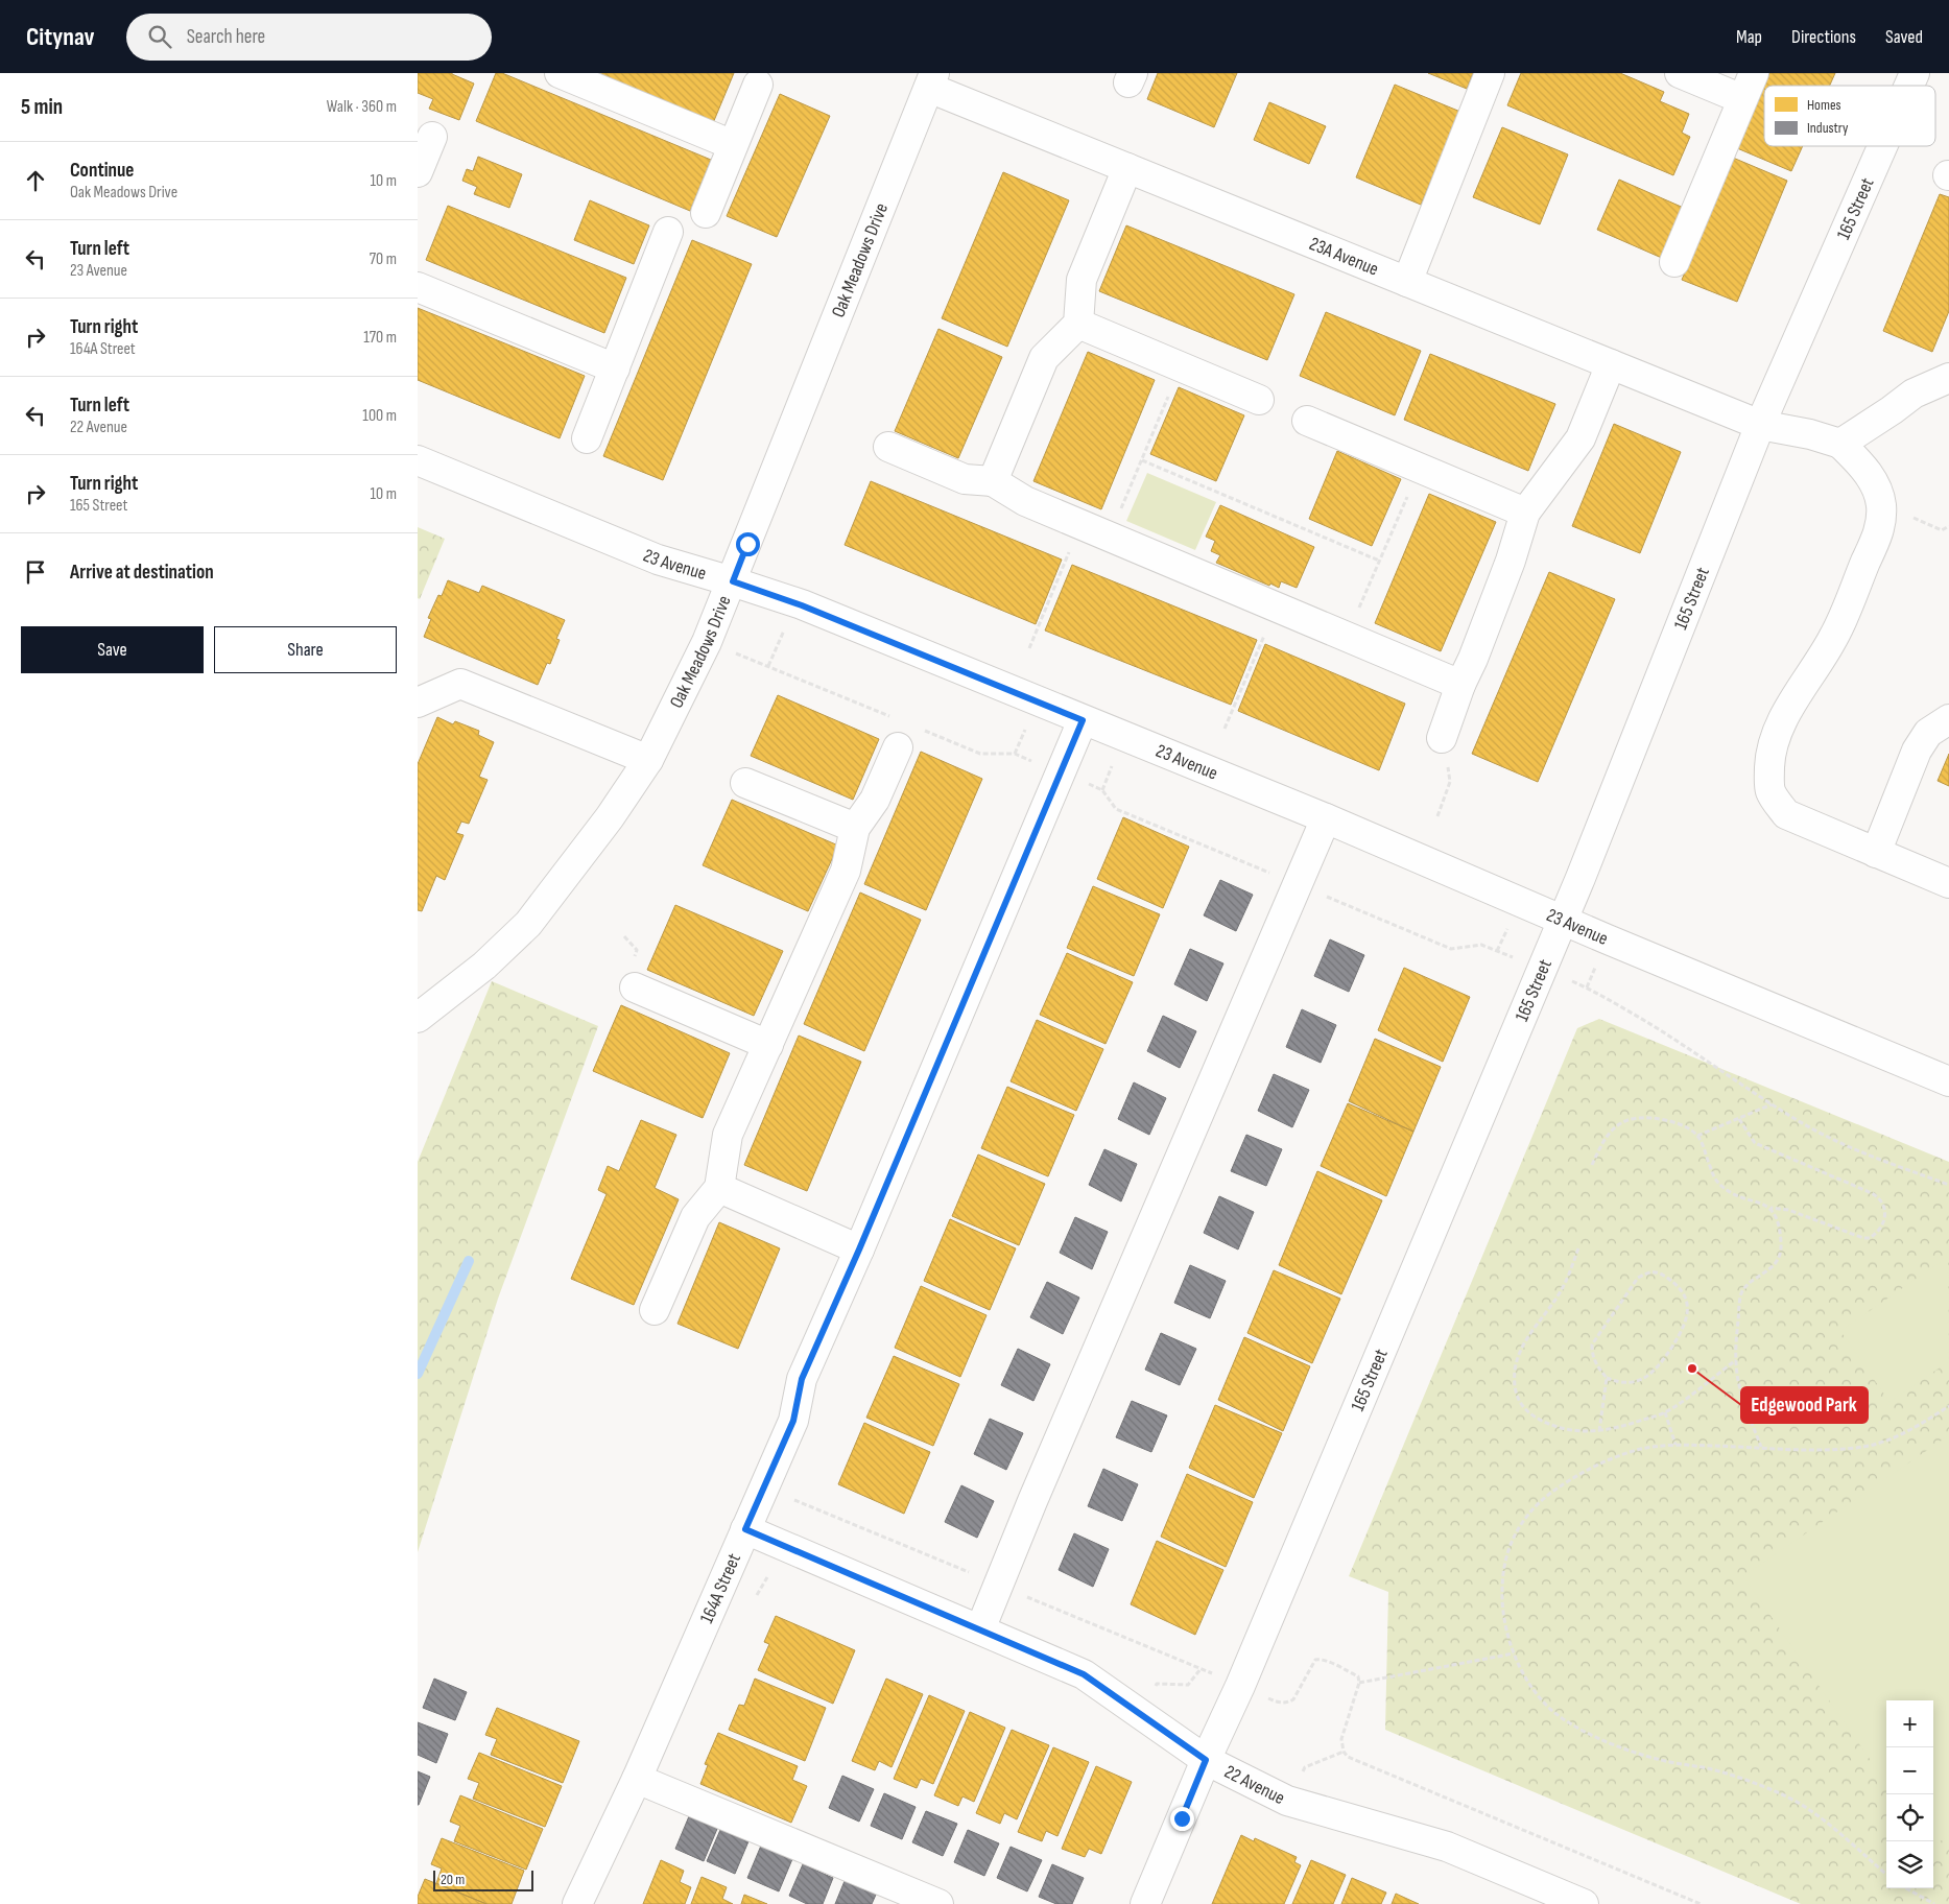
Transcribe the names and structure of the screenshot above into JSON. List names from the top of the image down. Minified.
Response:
{"streets":{"street":["165 Street","23A Avenue","Oak Meadows Drive","23 Avenue","164A Street","22 Avenue"]},"crossings":[["165 Street","23A Avenue"],["165 Street","23 Avenue"],["165 Street","22 Avenue"],["23A Avenue","Oak Meadows Drive"],["Oak Meadows Drive","23 Avenue"],["23 Avenue","164A Street"],["164A Street","22 Avenue"]],"places":["Edgewood Park"],"legend":["Homes","Industry"],"scale_bar":"20 m","page":{"header":"Citynav","search":"Search here","nav":["Map","Directions","Saved"],"heading":["5 min","Walk · 360 m"],"list":[["Continue","Oak Meadows Drive","10 m"],["Turn left","23 Avenue","70 m"],["Turn right","164A Street","170 m"],["Turn left","22 Avenue","100 m"],["Turn right","165 Street","10 m"],"Arrive at destination"],"buttons":["Save","Share"],"map_buttons":["+","−"],"scale":"20 m"}}
